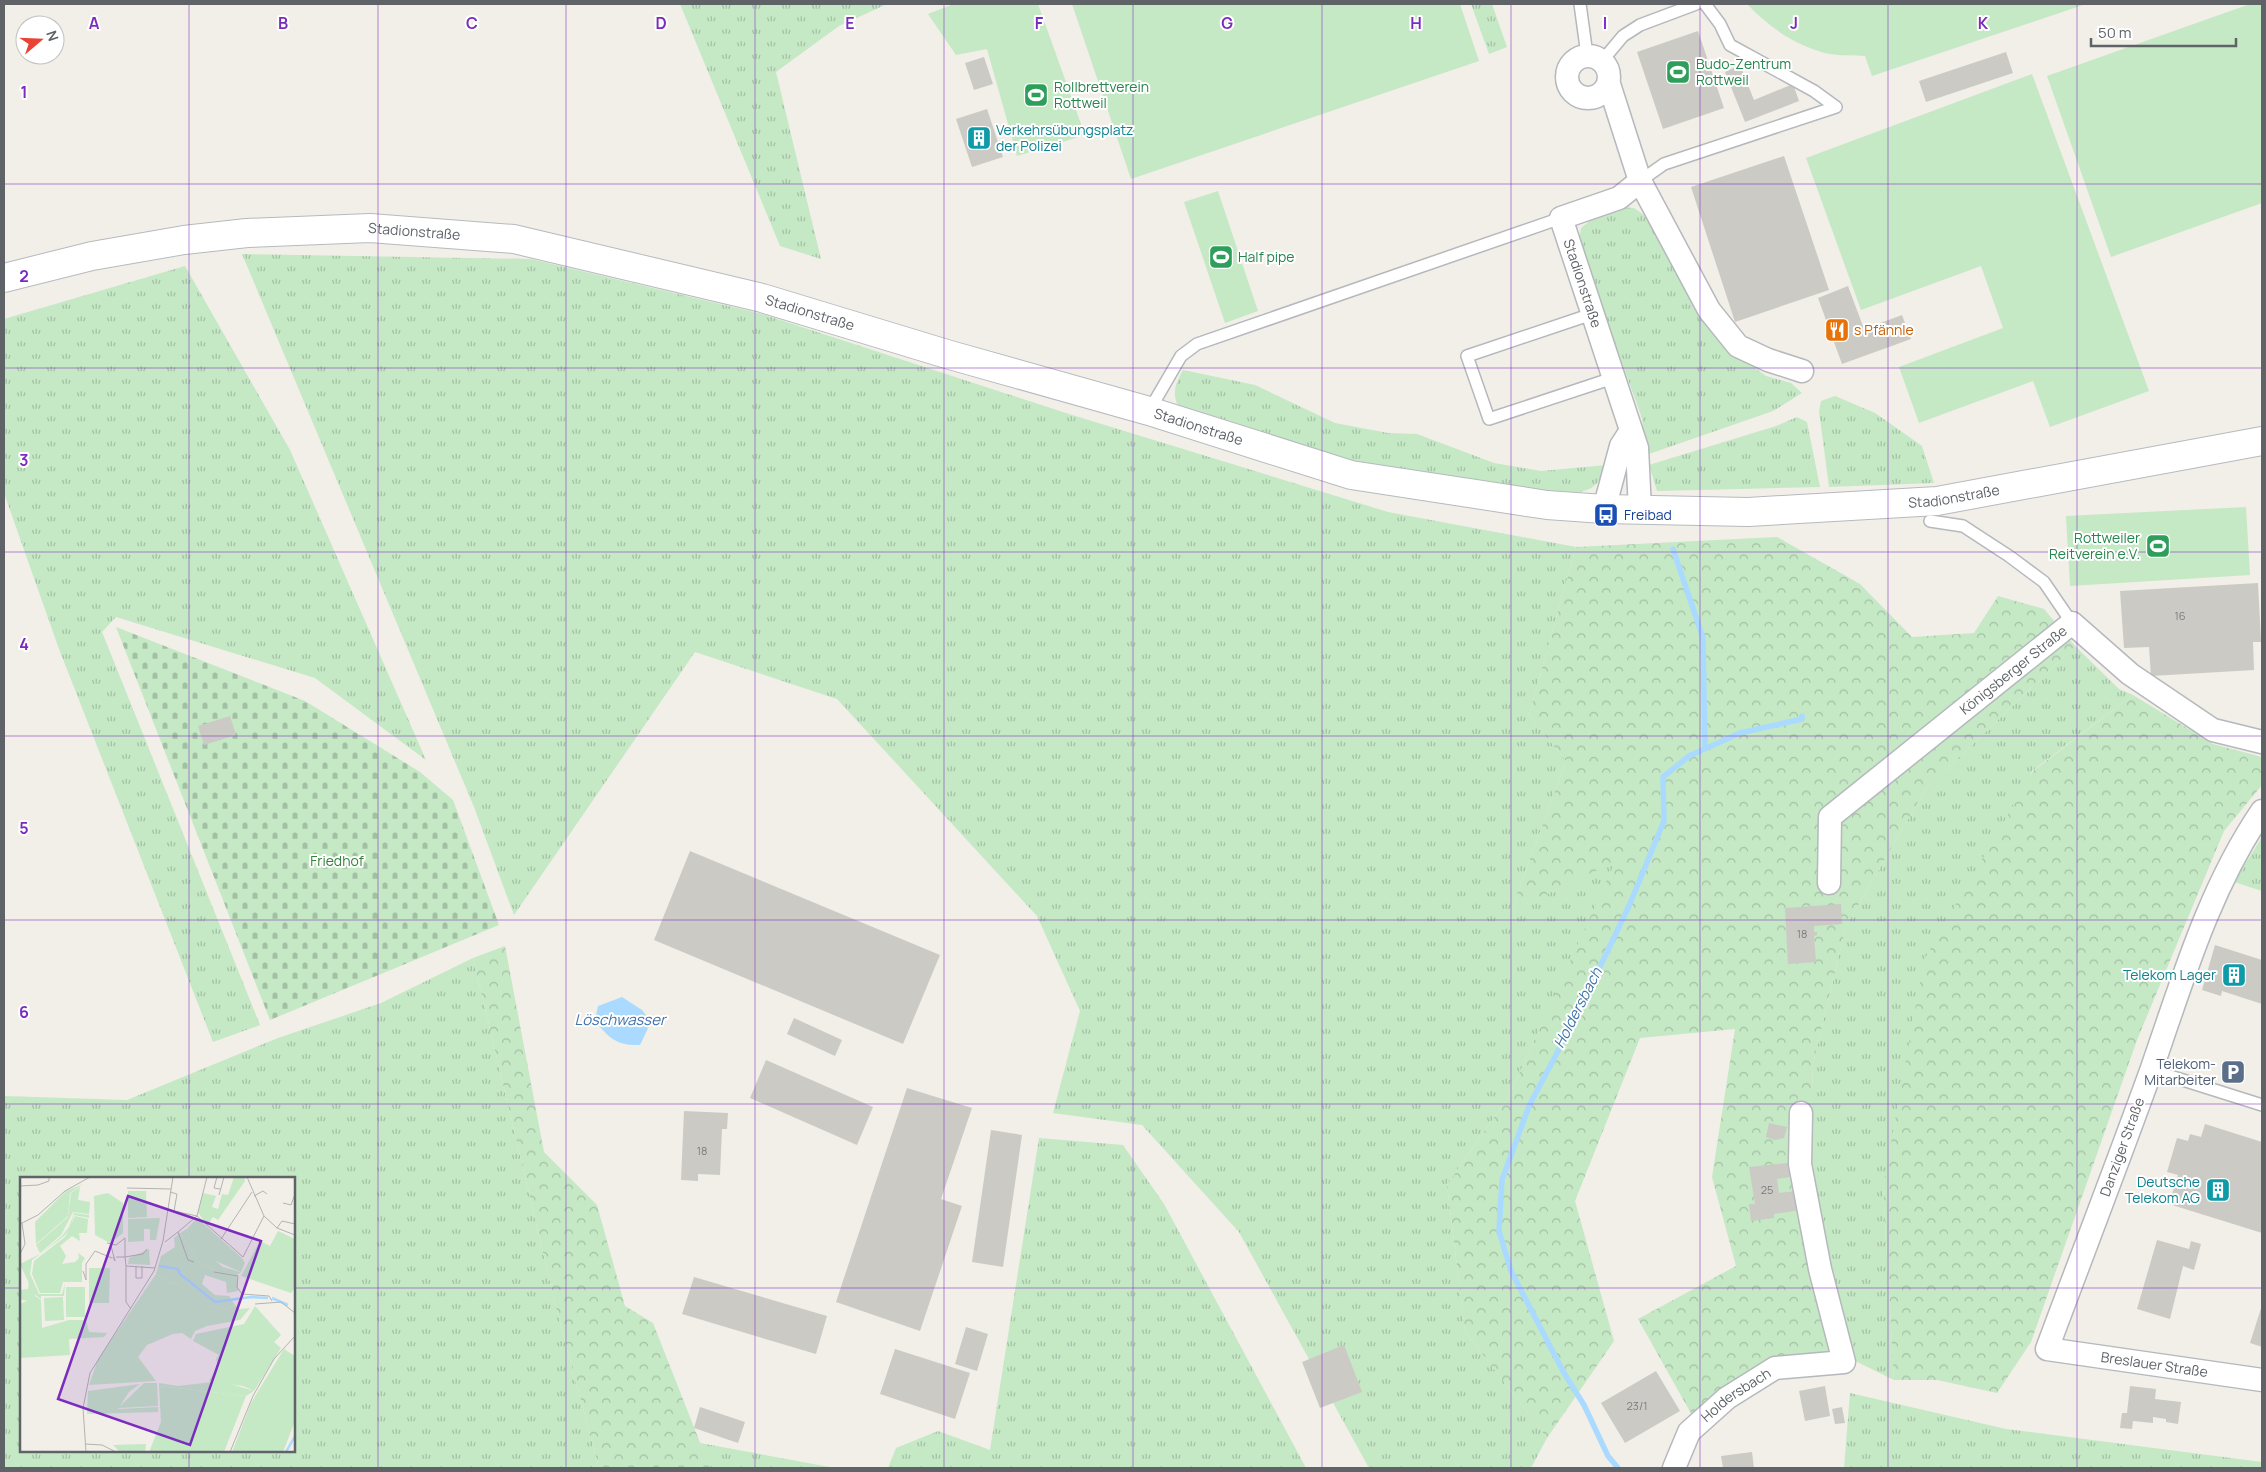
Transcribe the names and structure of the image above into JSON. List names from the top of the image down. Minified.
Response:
{"streets":{"street":["Stadionstraße","Königsberger Straße","Danziger Straße","Breslauer Straße","Holdersbach"]},"crossings":[["Danziger Straße","Breslauer Straße"]],"water":["Holdersbach","Löschwasser"],"parks":["Friedhof"],"places":{"sports":["Budo-Zentrum Rottweil","Rollbrettverein Rottweil","Half pipe","Rottweiler Reitverein e.V."],"building":["Verkehrsübungsplatz der Polizei","Telekom Lager","Deutsche Telekom AG"],"restaurant":["s Pfännle"],"bus stop":["Freibad"],"parking":["Telekom- Mitarbeiter"]},"house_numbers":["16","18","18","25","23/1"],"scale_bar":"50 m","north":"right","grid":{"columns":["A","B","C","D","E","F","G","H","I","J","K"],"rows":["1","2","3","4","5","6"]}}
